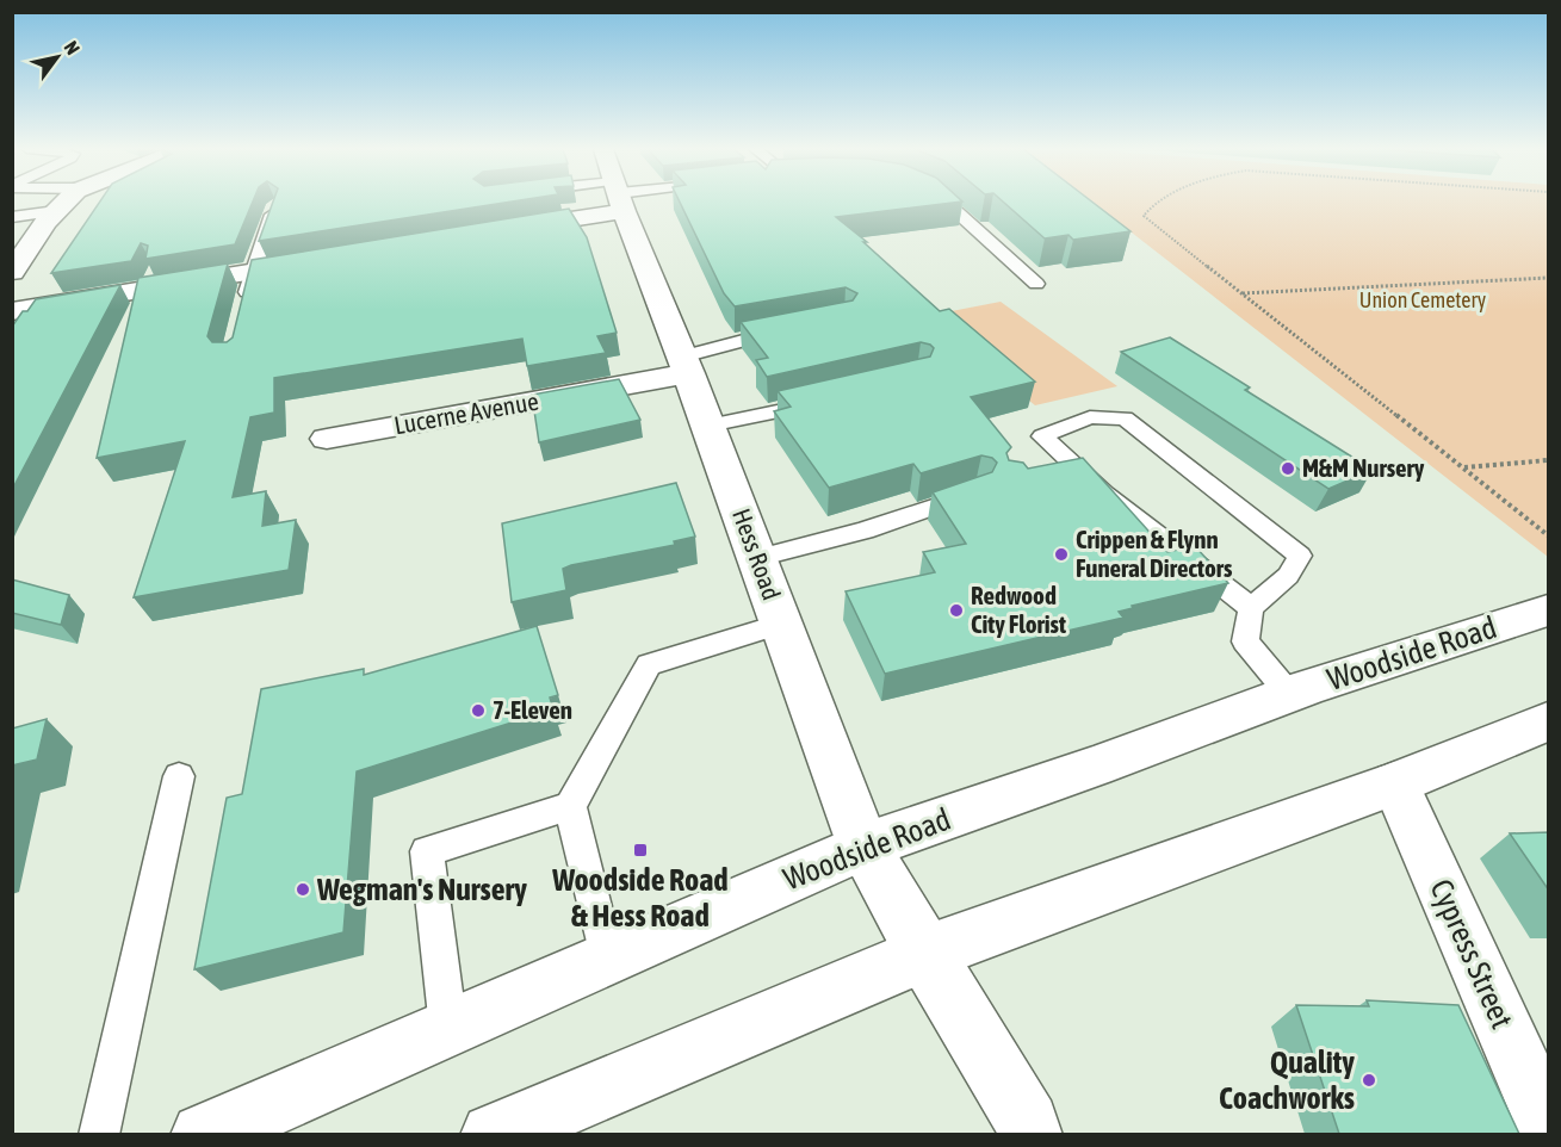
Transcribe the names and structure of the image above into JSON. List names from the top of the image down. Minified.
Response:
{"streets":{"main road":["Lucerne Avenue","Hess Road","Woodside Road","Cypress Street"]},"crossings":[["Lucerne Avenue","Hess Road"],["Hess Road","Woodside Road"]],"parks":["Union Cemetery"],"places":{"other":["M&M Nursery","Crippen & Flynn Funeral Directors","Redwood City Florist","7-Eleven","Wegman's Nursery","Quality Coachworks"],"transit":["Woodside Road & Hess Road"]},"north":"top right"}
